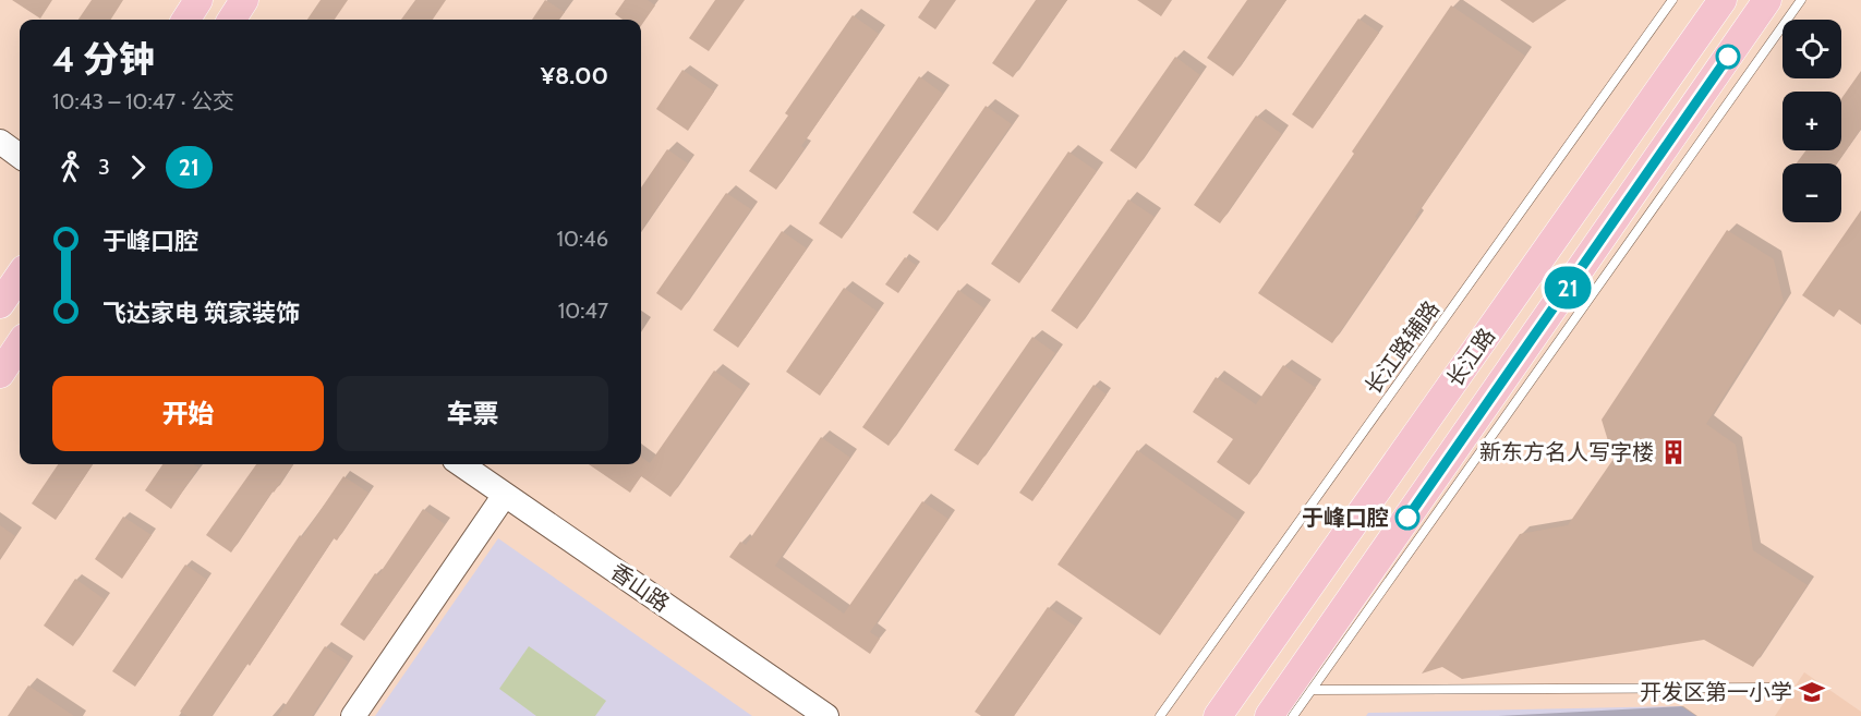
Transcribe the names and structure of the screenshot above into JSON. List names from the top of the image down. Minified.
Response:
{"streets":{"main road":["长江路"],"street":["香山路"],"lane":["长江路辅路"]},"places":{"building":["新东方名人写字楼"],"other":["于峰口腔"],"school or university":["开发区第一小学"]},"lines":["bus line 21"],"page":{"on_map":"21","map_buttons":["+","−"],"heading":["4 分钟","10:43 – 10:47 · 公交","¥8.00"],"legs":["3","21"],"list":[{"name":"于峰口腔","value":"10:46"},{"name":"飞达家电 筑家装饰","value":"10:47"}],"buttons":["开始","车票"]}}
